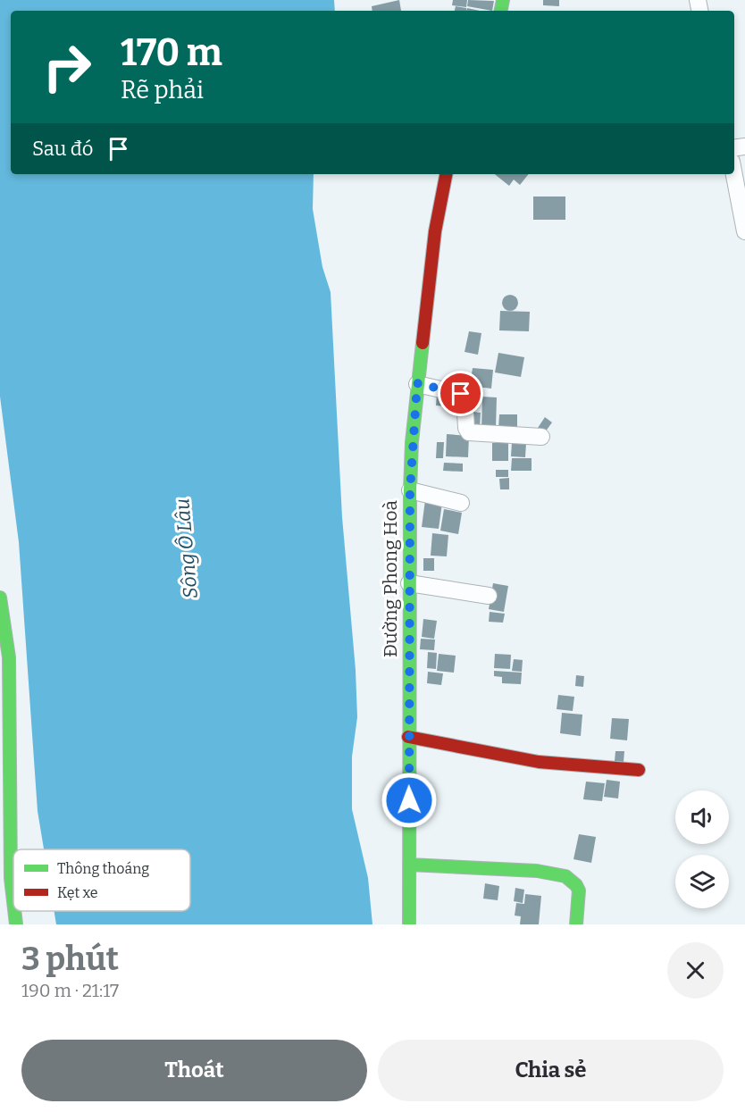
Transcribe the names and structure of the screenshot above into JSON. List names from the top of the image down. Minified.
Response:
{"streets":{"main road":["Đường Phong Hoà"]},"water":["Sông Ô Lâu"],"legend":["Thông thoáng","Kẹt xe"],"page":{"turn":["170 m","Rẽ phải"],"then":"Sau đó","heading":["3 phút","190 m · 21:17"],"buttons":["Thoát","Chia sẻ"]}}
